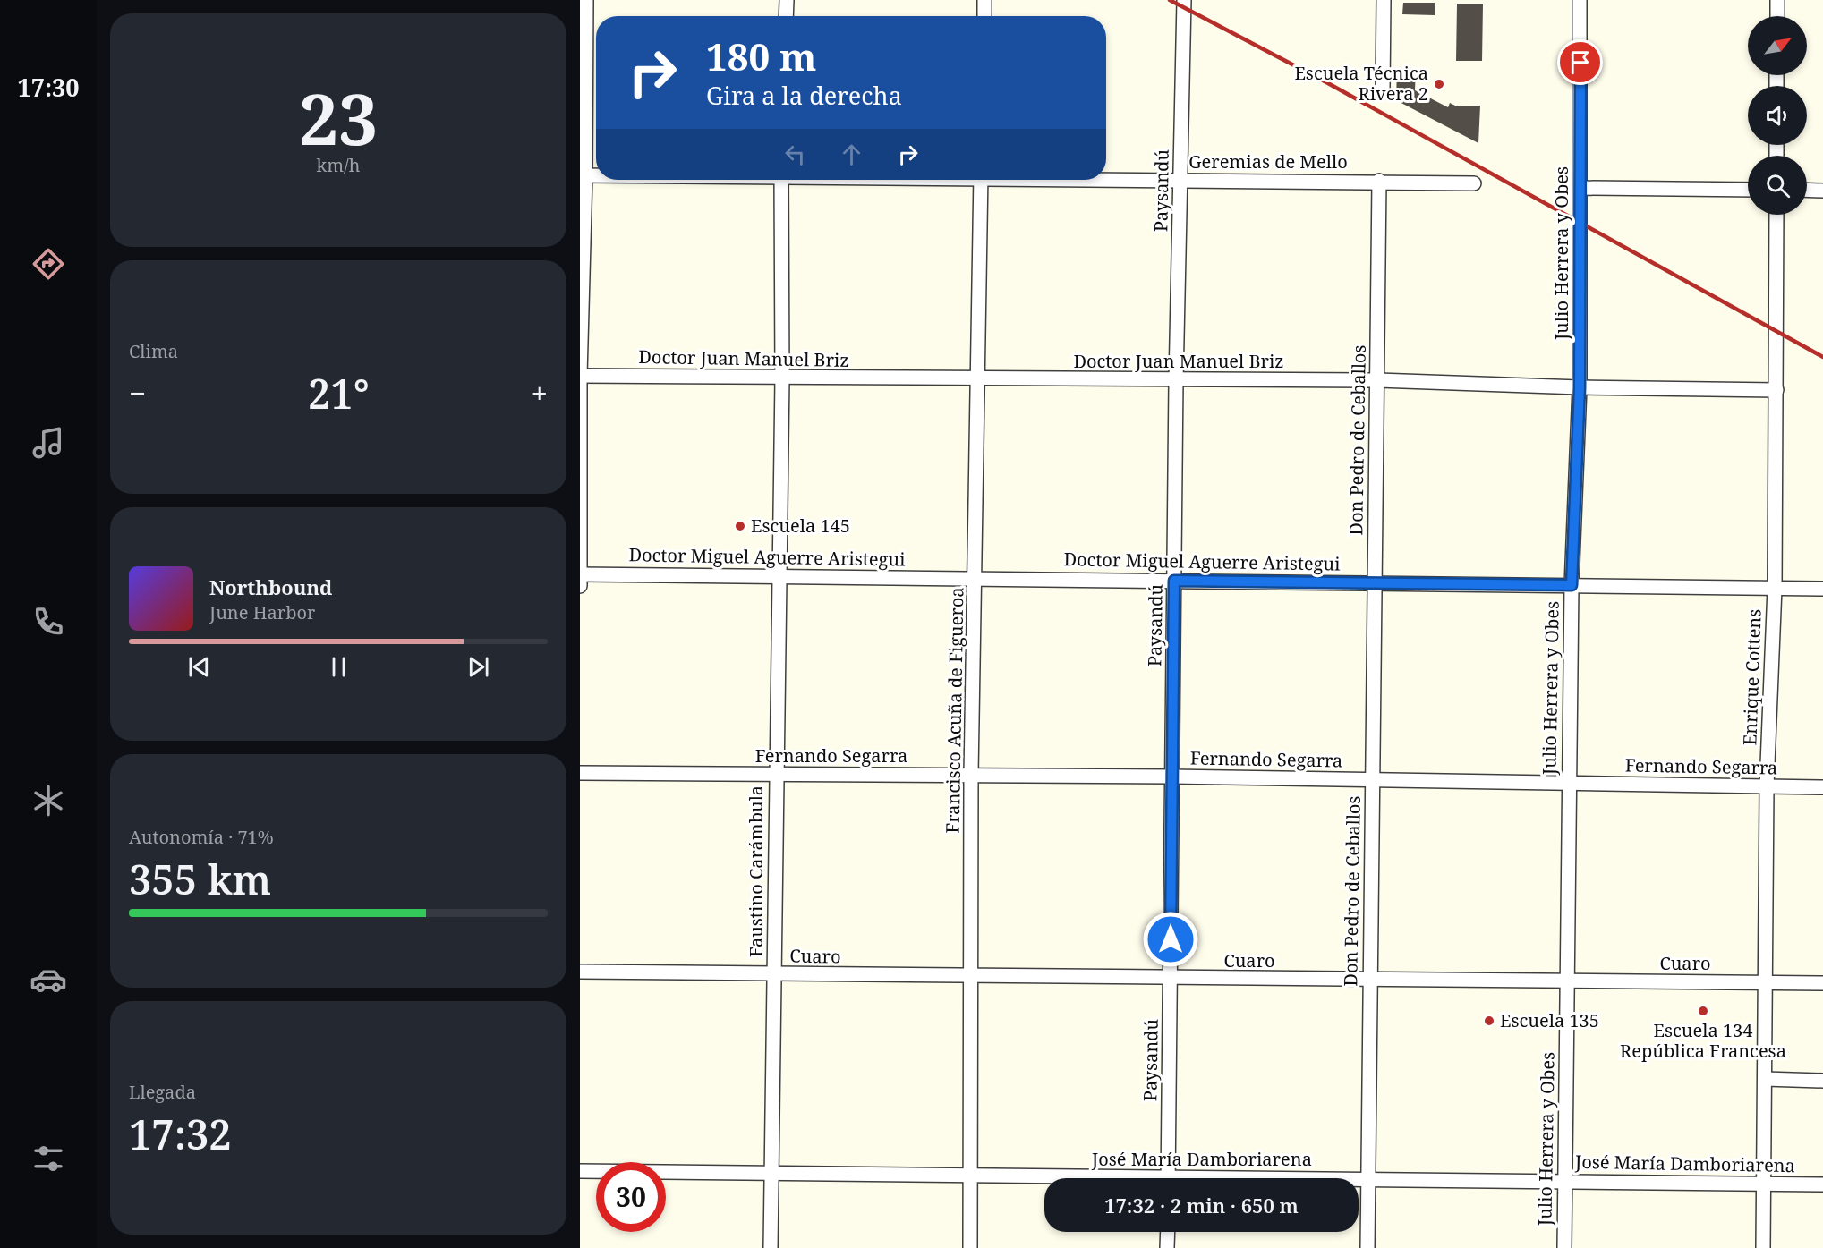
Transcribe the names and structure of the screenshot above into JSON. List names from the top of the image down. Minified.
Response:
{"streets":{"street":["Geremias de Mello","Paysandú","Julio Herrera y Obes","Doctor Juan Manuel Briz","Don Pedro de Ceballos","Doctor Miguel Aguerre Aristegui","Enrique Cottens","Francisco Acuña de Figueroa","Fernando Segarra","Faustino Carámbula","Cuaro","José María Damboriarena"]},"crossings":[["Geremias de Mello","Paysandú"],["Geremias de Mello","Don Pedro de Ceballos"],["Paysandú","Doctor Juan Manuel Briz"],["Paysandú","Doctor Miguel Aguerre Aristegui"],["Paysandú","Fernando Segarra"],["Paysandú","Cuaro"],["Julio Herrera y Obes","Doctor Juan Manuel Briz"],["Julio Herrera y Obes","Doctor Miguel Aguerre Aristegui"],["Julio Herrera y Obes","Fernando Segarra"],["Julio Herrera y Obes","Cuaro"],["Julio Herrera y Obes","José María Damboriarena"],["Doctor Juan Manuel Briz","Don Pedro de Ceballos"],["Doctor Juan Manuel Briz","Enrique Cottens"],["Doctor Juan Manuel Briz","Francisco Acuña de Figueroa"],["Doctor Juan Manuel Briz","Faustino Carámbula"],["Don Pedro de Ceballos","Doctor Miguel Aguerre Aristegui"],["Don Pedro de Ceballos","Fernando Segarra"],["Don Pedro de Ceballos","Cuaro"],["Don Pedro de Ceballos","José María Damboriarena"],["Doctor Miguel Aguerre Aristegui","Enrique Cottens"],["Doctor Miguel Aguerre Aristegui","Francisco Acuña de Figueroa"],["Doctor Miguel Aguerre Aristegui","Faustino Carámbula"],["Enrique Cottens","Fernando Segarra"],["Enrique Cottens","Cuaro"],["Enrique Cottens","José María Damboriarena"],["Francisco Acuña de Figueroa","Fernando Segarra"],["Francisco Acuña de Figueroa","Cuaro"],["Francisco Acuña de Figueroa","José María Damboriarena"],["Fernando Segarra","Faustino Carámbula"],["Faustino Carámbula","Cuaro"],["Faustino Carámbula","José María Damboriarena"]],"places":["Escuela Técnica Rivera 2","Escuela 145","Escuela 134 República Francesa","Escuela 135"],"north":"top right","page":{"tabs":"17:30","tile":[["23","km/h"],"Clima",["Autonomía · 71%","355 km"],["Llegada","17:32"]],"turn":["180 m","Gira a la derecha"],"heat":["−","21°","+"],"song":["Northbound","June Harbor"],"limit":"30","trip":"17:32 · 2 min · 650 m"}}
